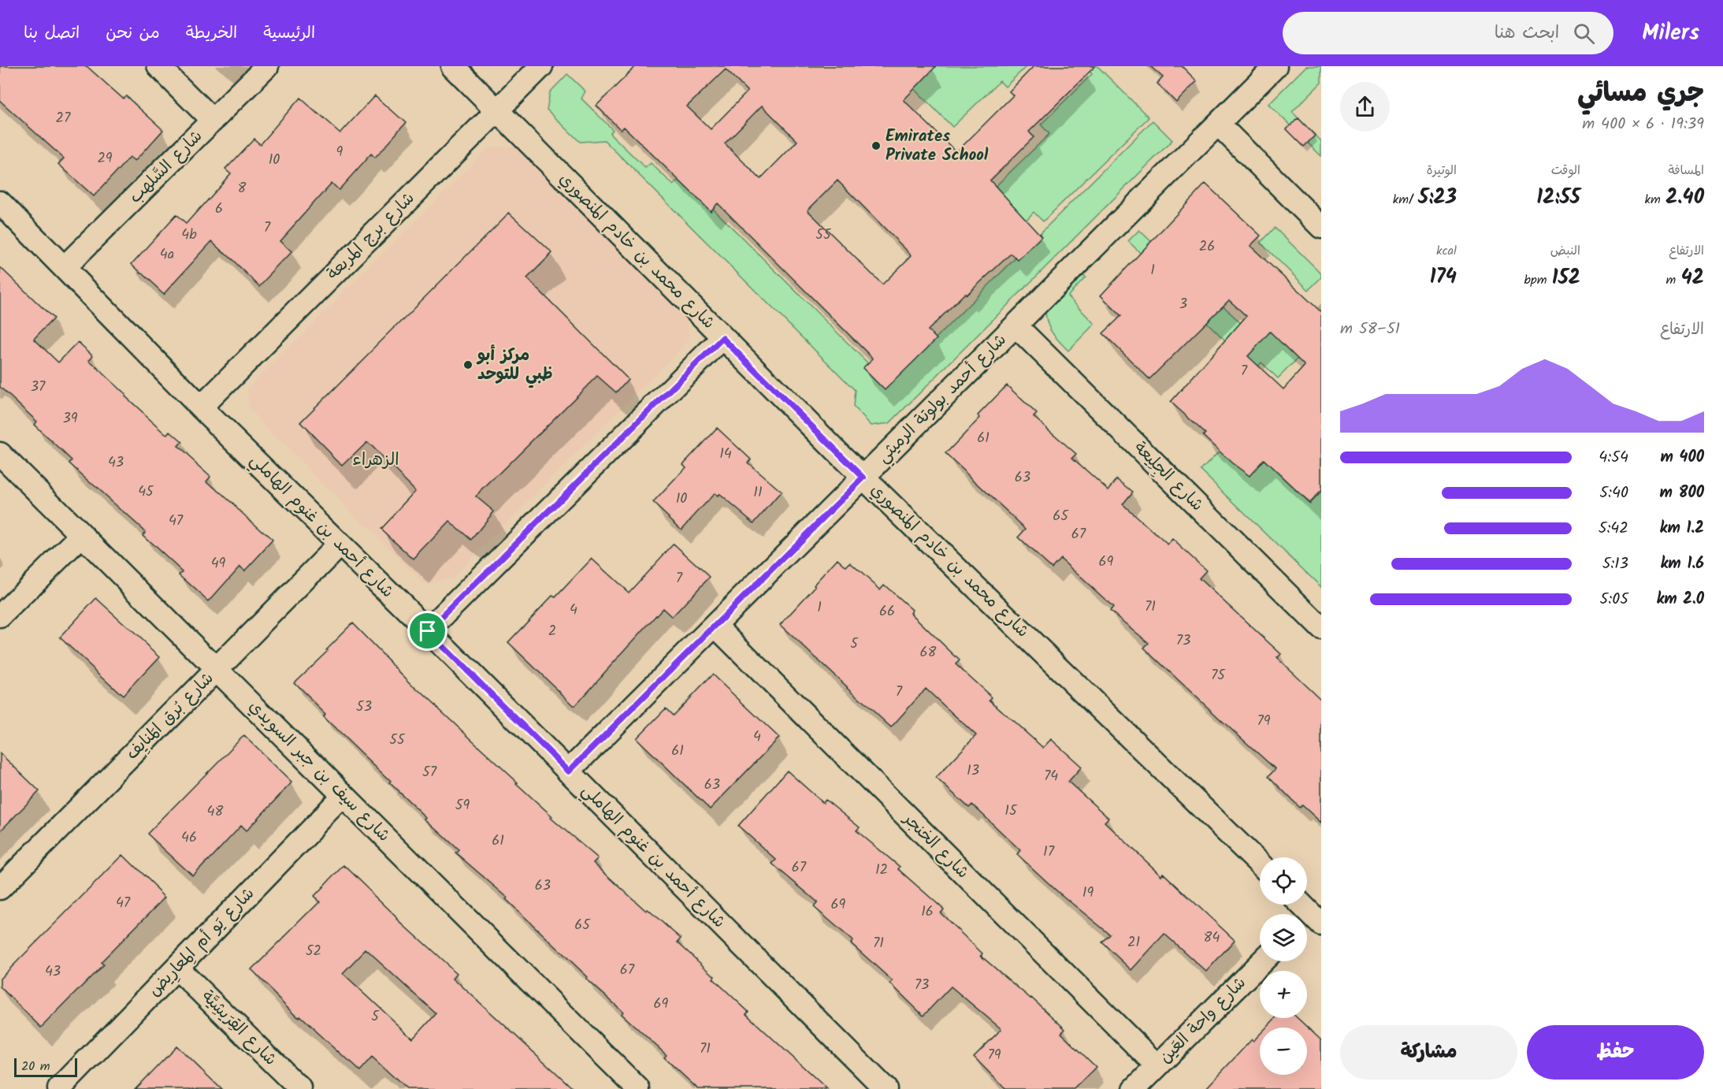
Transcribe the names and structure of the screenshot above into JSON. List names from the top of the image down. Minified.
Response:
{"streets":{"street":["شارع السَّلهب","شارع برج المربعة","شارع محمد بن خادم المنصوري","شارع أحمد بولوتة الرميثي","شارع الجِلِيعة","شارع أحمد بن غنوم الهاملي","شارع بُرق المَنايِف","شارع سيف بن جبر السويدي","شارع الخنجر","شارع يَو أم المِعارِيض","شارع واحة العَين","شارع القِرَيشِيَّة"]},"crossings":[["شارع السَّلهب","شارع أحمد بن غنوم الهاملي"],["شارع برج المربعة","شارع محمد بن خادم المنصوري"],["شارع برج المربعة","شارع أحمد بن غنوم الهاملي"],["شارع محمد بن خادم المنصوري","شارع أحمد بولوتة الرميثي"],["شارع أحمد بولوتة الرميثي","شارع الجِلِيعة"],["شارع أحمد بولوتة الرميثي","شارع أحمد بن غنوم الهاملي"],["شارع أحمد بولوتة الرميثي","شارع الخنجر"],["شارع أحمد بن غنوم الهاملي","شارع بُرق المَنايِف"],["شارع بُرق المَنايِف","شارع سيف بن جبر السويدي"],["شارع سيف بن جبر السويدي","شارع يَو أم المِعارِيض"],["شارع الخنجر","شارع واحة العَين"],["شارع يَو أم المِعارِيض","شارع القِرَيشِيَّة"]],"districts":["الزهراء"],"places":["Emirates Private School","مركز أبو ظبي للتوحد"],"house_numbers":["27","9","29","10","8","6","7","4b","55","26","4a","1","3","7","37","39","61","14","43","63","45","11","10","65","47","67","69","49","7","71","1","4","66","2","73","5","68","75","7","53","79","4","55","61","13","57","74","63","59","15","48","46","61","17","67","12","63","19","47","69","16","65","84","21","71","52","67","43","73","69","5","71","79"],"scale_bar":"20 m","page":{"header":"Milers","search":"ابحث هنا","nav":["الرئيسية","الخريطة","من نحن","اتصل بنا"],"heading":["جري مسائي","19:39 · 6 × 400 m"],"stats":[["المسافة","2.40 km"],["الوقت","12:55"],["الوتيرة","5:23 /km"],["الارتفاع","42 m"],["النبض","152 bpm"],["kcal","174"]],"chart":["الارتفاع","51–58 m"],"list":[{"name":"400 m","note":"4:54"},{"name":"800 m","note":"5:40"},{"name":"1.2 km","note":"5:42"},{"name":"1.6 km","note":"5:13"},{"name":"2.0 km","note":"5:05"}],"map_buttons":["+","−"],"buttons":["حفظ","مشاركة"],"scale":"20 m"}}
